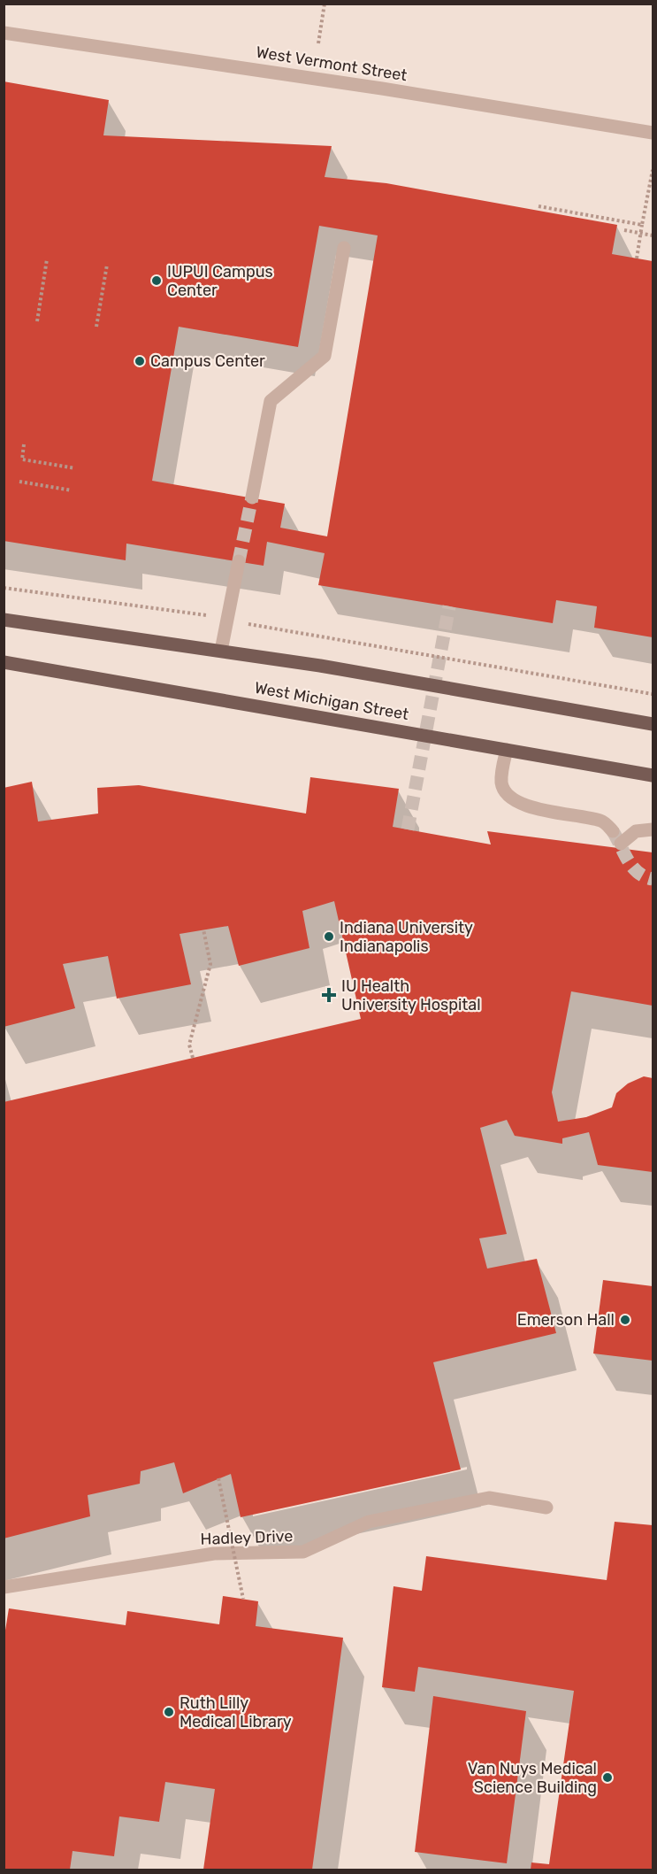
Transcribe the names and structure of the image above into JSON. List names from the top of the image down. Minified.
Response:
{"streets":{"main road":["West Michigan Street"],"street":["West Vermont Street","Hadley Drive"]},"places":{"other":["IUPUI Campus Center","Campus Center","Indiana University Indianapolis","Emerson Hall","Ruth Lilly Medical Library","Van Nuys Medical Science Building"],"health":["IU Health University Hospital"]}}
